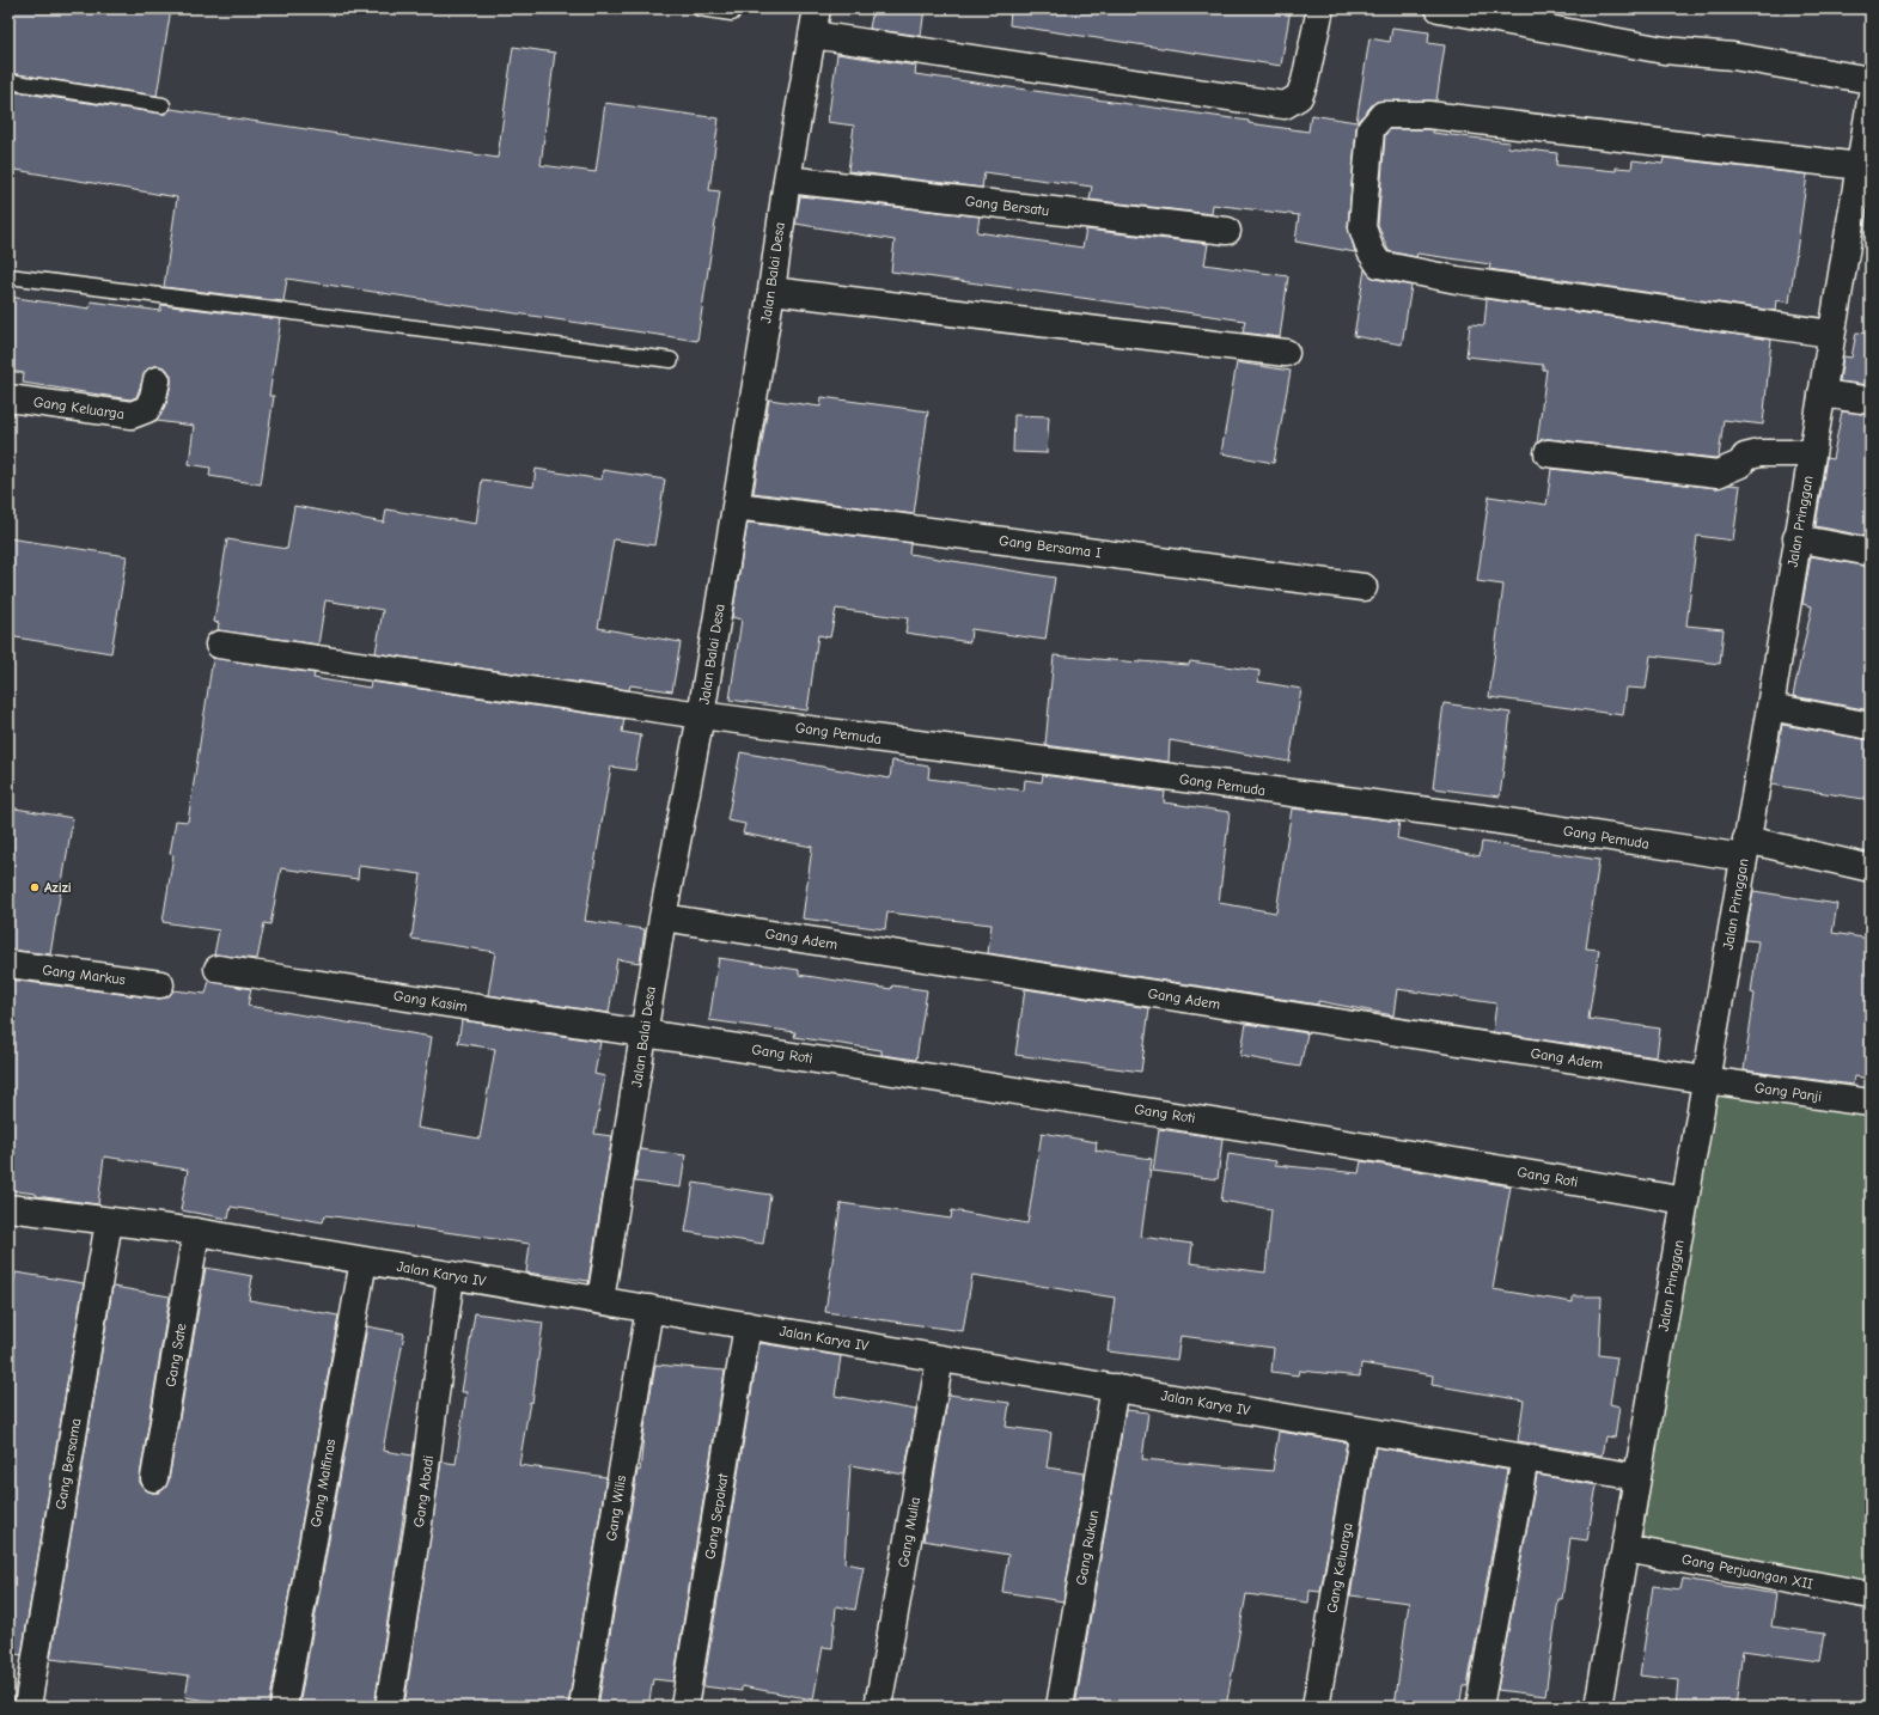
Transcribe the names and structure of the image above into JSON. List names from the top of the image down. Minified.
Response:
{"streets":{"street":["Gang Bersatu","Jalan Balai Desa","Gang Keluarga","Jalan Pringgan","Gang Bersama I","Gang Pemuda","Gang Adem","Gang Markus","Gang Kasim","Gang Roti","Gang Panji","Jalan Karya IV","Gang Sate","Gang Bersama","Gang Malfinas","Gang Abadi","Gang Wilis","Gang Sepakat","Gang Mulia","Gang Rukun","Gang Perjuangan XII"]},"crossings":[["Gang Bersatu","Jalan Balai Desa"],["Jalan Balai Desa","Gang Bersama I"],["Jalan Balai Desa","Gang Pemuda"],["Jalan Balai Desa","Gang Adem"],["Jalan Balai Desa","Gang Kasim"],["Jalan Balai Desa","Gang Roti"],["Jalan Balai Desa","Jalan Karya IV"],["Gang Keluarga","Jalan Karya IV"],["Jalan Pringgan","Gang Pemuda"],["Jalan Pringgan","Gang Adem"],["Jalan Pringgan","Gang Roti"],["Jalan Pringgan","Gang Panji"],["Jalan Pringgan","Jalan Karya IV"],["Jalan Pringgan","Gang Perjuangan XII"],["Gang Adem","Gang Panji"],["Gang Kasim","Gang Roti"],["Jalan Karya IV","Gang Sate"],["Jalan Karya IV","Gang Bersama"],["Jalan Karya IV","Gang Malfinas"],["Jalan Karya IV","Gang Abadi"],["Jalan Karya IV","Gang Wilis"],["Jalan Karya IV","Gang Sepakat"],["Jalan Karya IV","Gang Mulia"],["Jalan Karya IV","Gang Rukun"]],"places":["Azizi"]}
